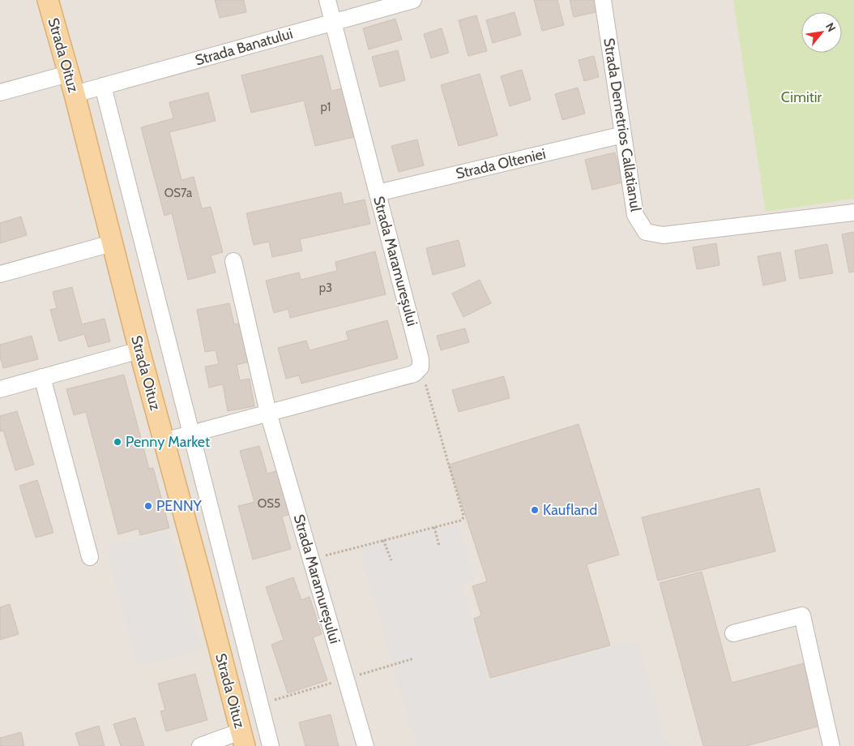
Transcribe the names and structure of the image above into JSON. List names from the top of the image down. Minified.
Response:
{"streets":{"main road":["Strada Oituz"],"street":["Strada Banatului","Strada Demetrios Callatianul","Strada Olteniei","Strada Maramureșului"]},"crossings":[["Strada Banatului","Strada Oituz"],["Strada Banatului","Strada Maramureșului"],["Strada Demetrios Callatianul","Strada Olteniei"],["Strada Olteniei","Strada Maramureșului"]],"parks":["Cimitir"],"places":["Penny Market","PENNY","Kaufland"],"house_numbers":["p1","OS7a","p3","OS5"],"north":"top right"}
